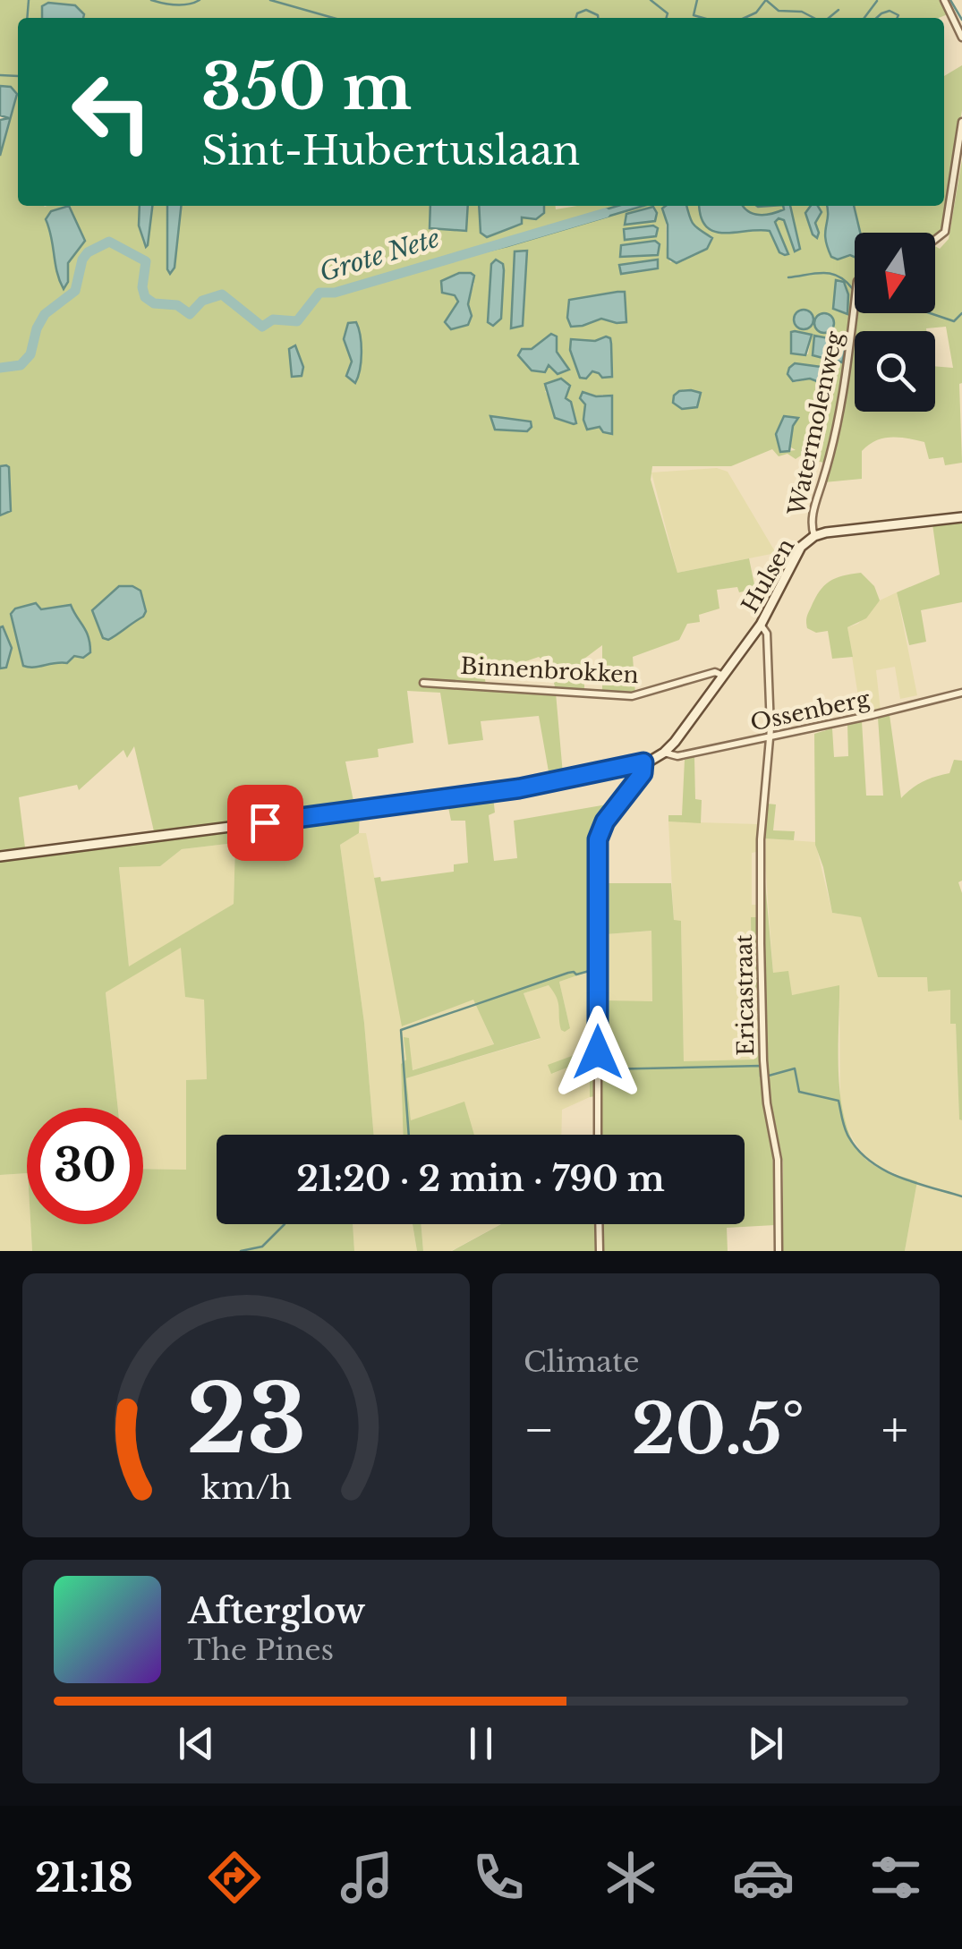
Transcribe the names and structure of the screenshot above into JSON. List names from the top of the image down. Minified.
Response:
{"streets":{"street":["Watermolenweg","Hulsen","Binnenbrokken","Ossenberg","Ericastraat"]},"crossings":[["Watermolenweg","Hulsen"],["Hulsen","Binnenbrokken"],["Hulsen","Ossenberg"],["Hulsen","Ericastraat"],["Ossenberg","Ericastraat"]],"water":["Grote Nete"],"north":"bottom","page":{"turn":["350 m","Sint-Hubertuslaan"],"limit":"30","trip":"21:20 · 2 min · 790 m","tile":"Climate","heat":["−","20.5°","+"],"song":["Afterglow","The Pines"],"tabs":"21:18","gauge":["23","km/h"]}}
